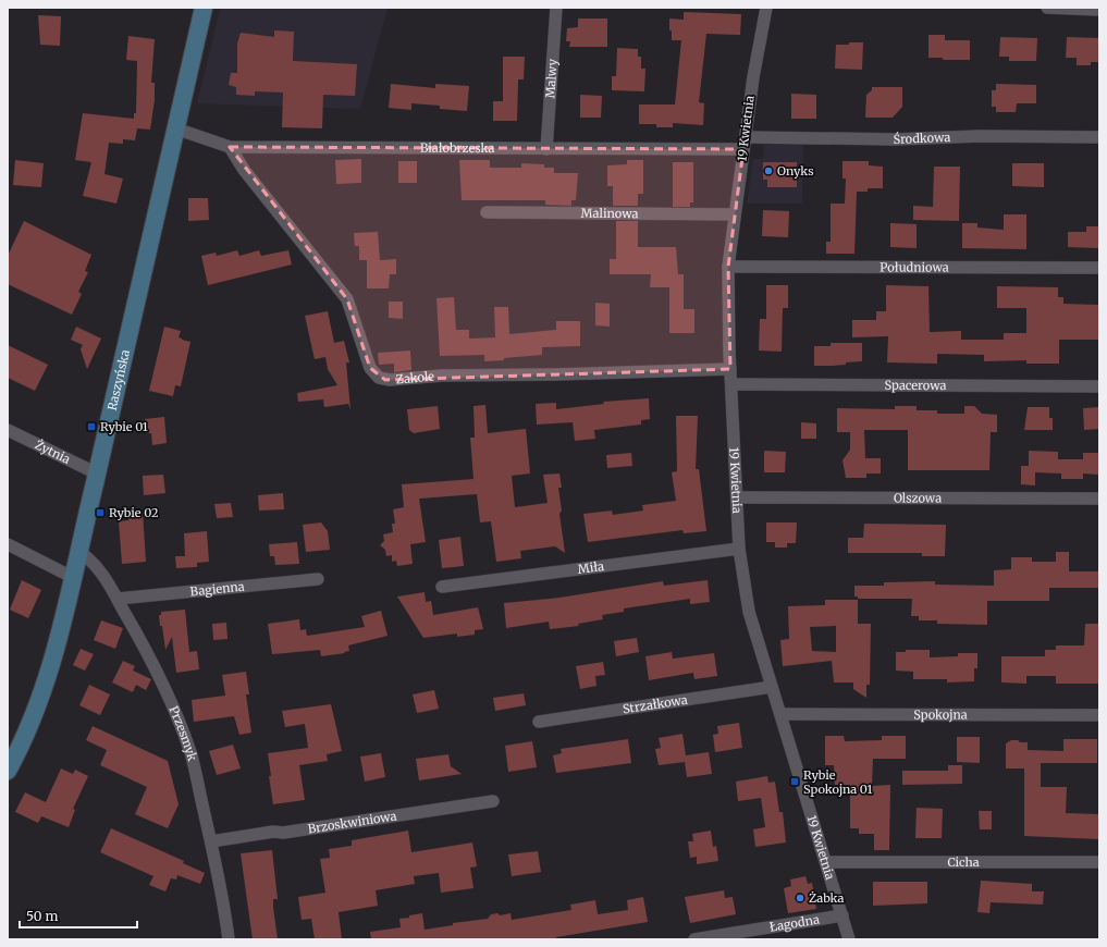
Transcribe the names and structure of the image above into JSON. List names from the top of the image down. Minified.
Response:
{"streets":{"street":["Malwy","19 Kwietnia","Środkowa","Białobrzeska","Malinowa","Południowa","Zakole","Raszyńska","Spacerowa","Żytnia","Olszowa","Miła","Bagienna","Strzałkowa","Spokojna","Przesmyk","Brzoskwiniowa","Cicha","Łagodna"]},"crossings":[["Malwy","Białobrzeska"],["19 Kwietnia","Środkowa"],["19 Kwietnia","Białobrzeska"],["19 Kwietnia","Malinowa"],["19 Kwietnia","Południowa"],["19 Kwietnia","Zakole"],["19 Kwietnia","Spacerowa"],["19 Kwietnia","Olszowa"],["19 Kwietnia","Miła"],["19 Kwietnia","Strzałkowa"],["19 Kwietnia","Spokojna"],["19 Kwietnia","Cicha"],["19 Kwietnia","Łagodna"],["Środkowa","Białobrzeska"],["Białobrzeska","Zakole"],["Białobrzeska","Raszyńska"],["Raszyńska","Żytnia"],["Raszyńska","Przesmyk"],["Bagienna","Przesmyk"],["Przesmyk","Brzoskwiniowa"]],"places":{"other":["Onyks","Żabka"],"transit":["Rybie 01","Rybie 02","Rybie Spokojna 01"]},"scale_bar":"50 m"}
